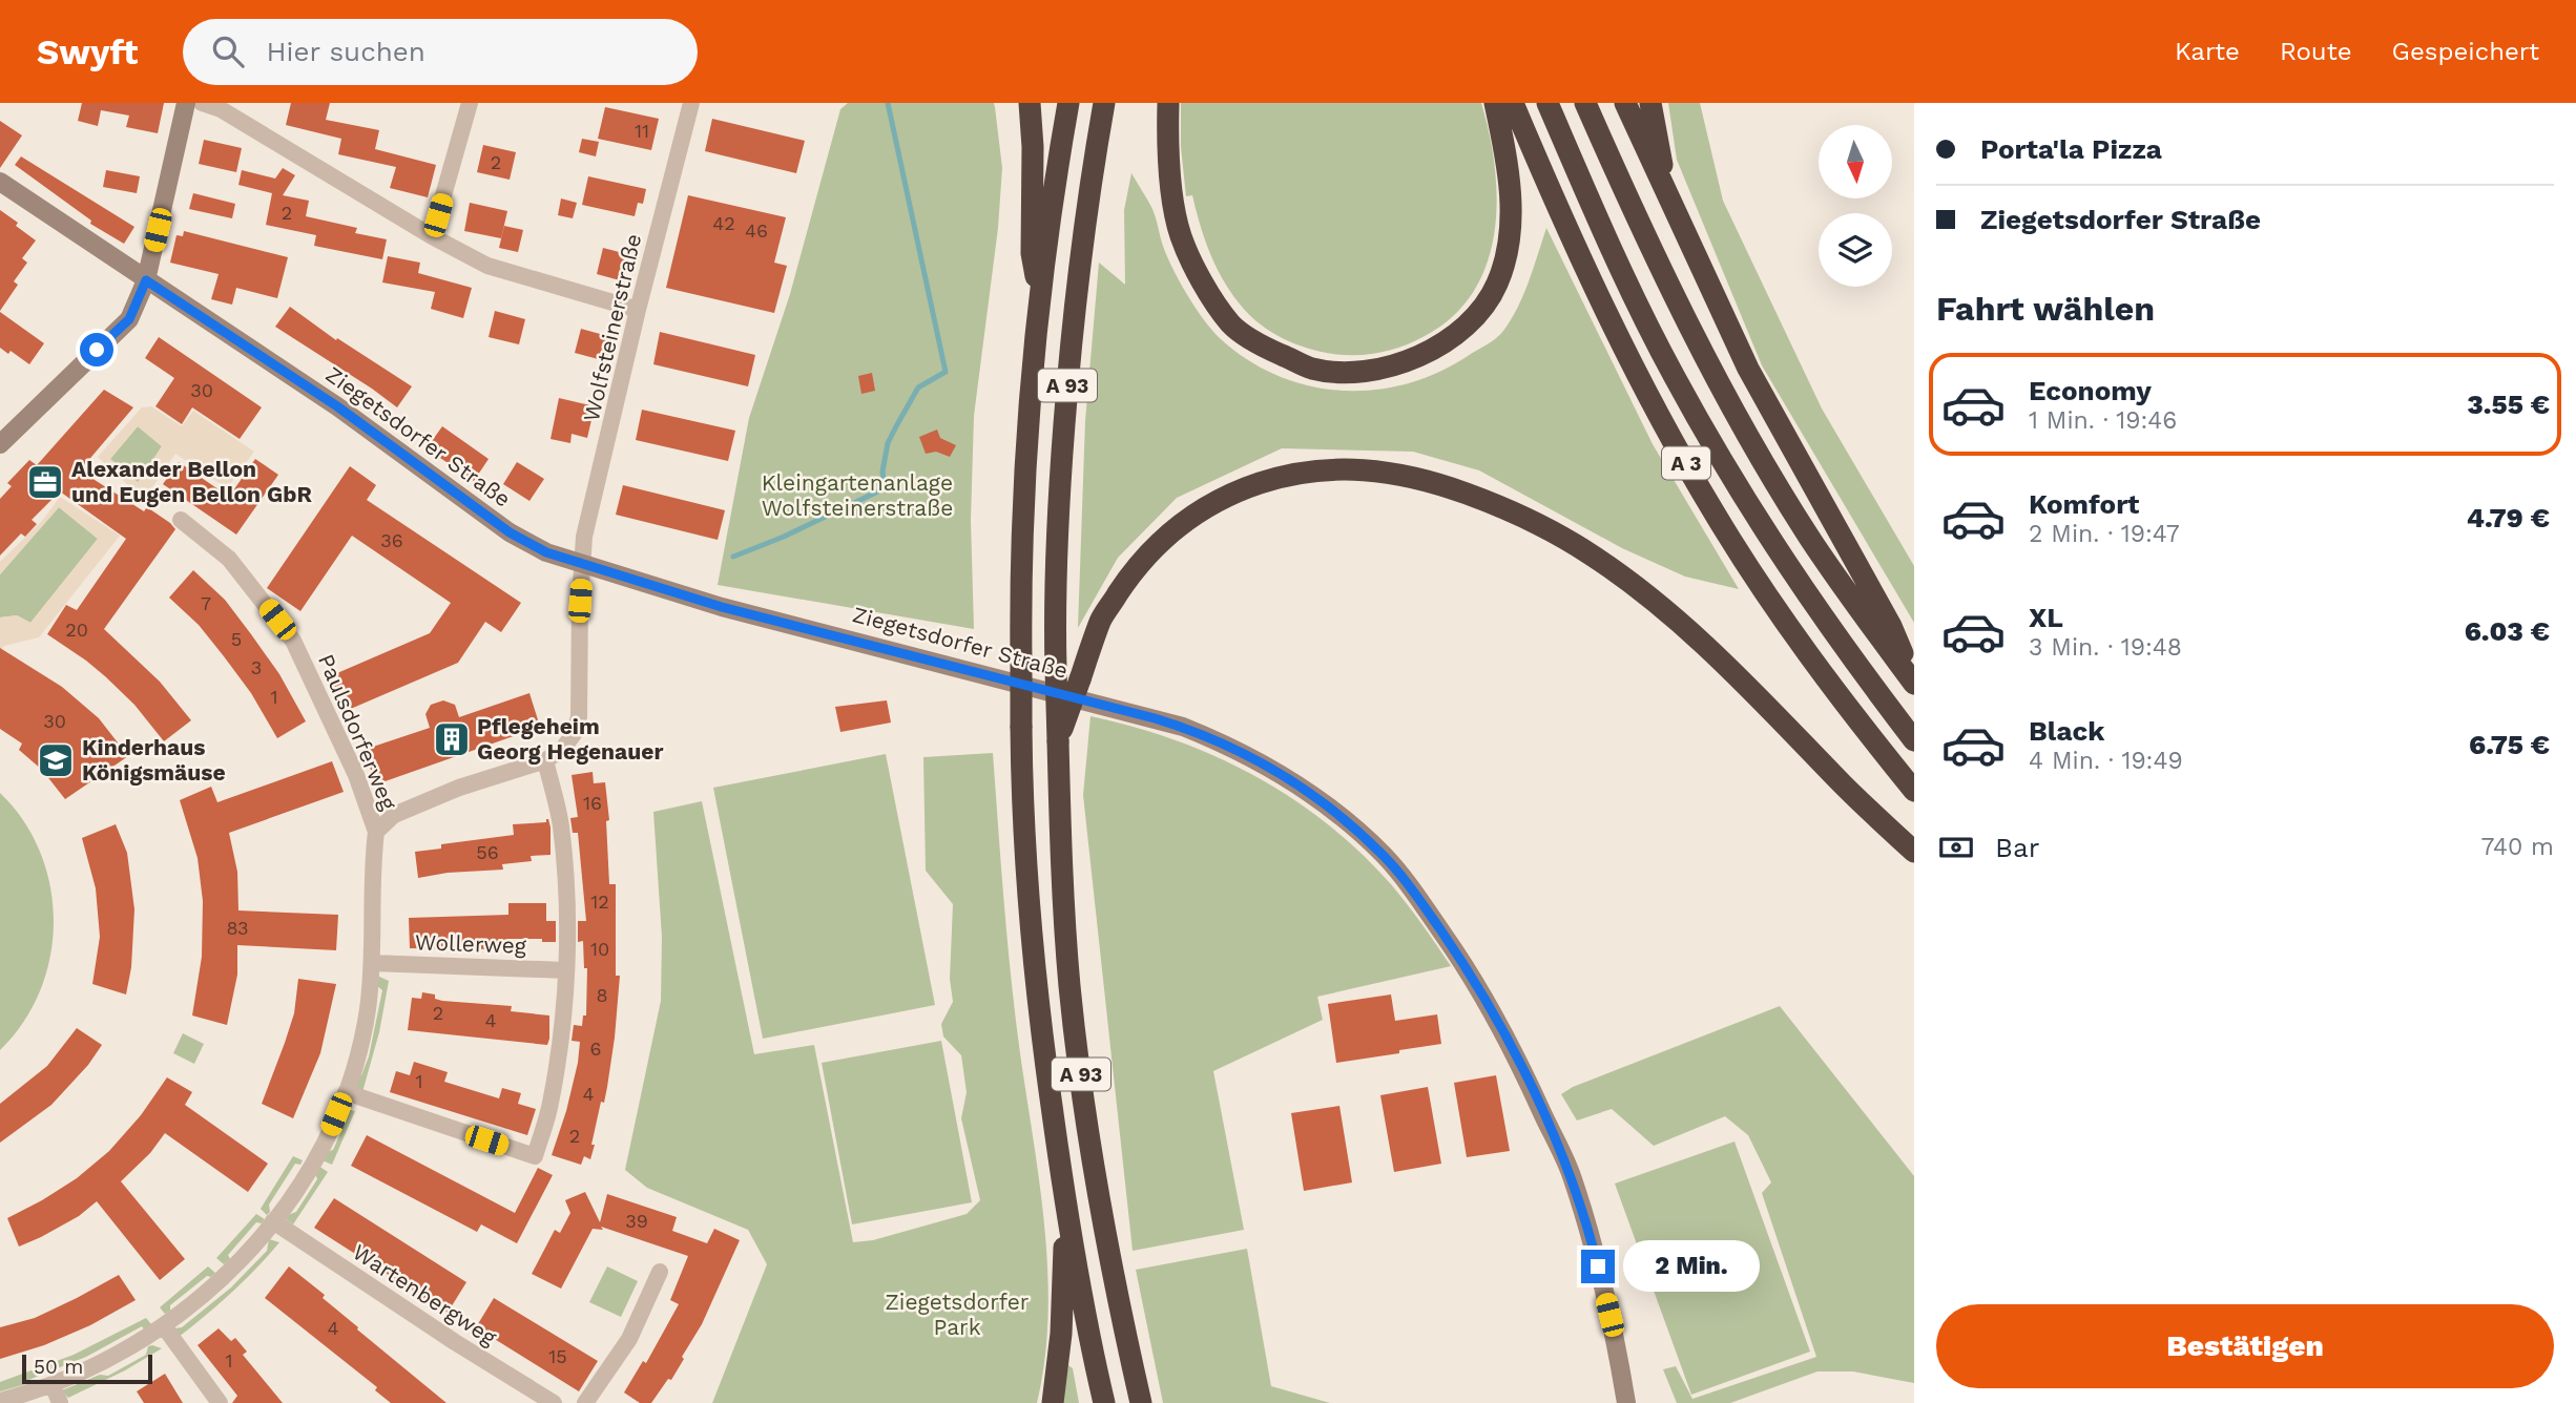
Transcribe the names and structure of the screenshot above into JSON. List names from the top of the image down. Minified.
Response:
{"streets":{"highway":["A 93","A 3"],"street":["Wolfsteinerstraße","Ziegetsdorfer Straße","Paulsdorferweg","Wollerweg","Wartenbergweg"]},"crossings":[["Wolfsteinerstraße","Ziegetsdorfer Straße"]],"parks":["Kleingartenanlage Wolfsteinerstraße","Ziegetsdorfer Park"],"places":{"office":["Alexander Bellon und Eugen Bellon GbR"],"building":["Pflegeheim Georg Hegenauer"],"school or university":["Kinderhaus Königsmäuse"]},"house_numbers":["11","2","2","42","46","30","36","7","20","5","3","1","30","16","56","12","83","10","8","2","4","6","1","4","2","39","4","15","1"],"scale_bar":"50 m","north":"bottom","page":{"header":"Swyft","search":"Hier suchen","nav":["Karte","Route","Gespeichert"],"banner":["Porta'la Pizza","Ziegetsdorfer Straße"],"heading":"Fahrt wählen","list":[{"name":"Economy","note":"1 Min. · 19:46","value":"3.55 €"},{"name":"Komfort","note":"2 Min. · 19:47","value":"4.79 €"},{"name":"XL","note":"3 Min. · 19:48","value":"6.03 €"},{"name":"Black","note":"4 Min. · 19:49","value":"6.75 €"}],"pay":["Bar","740 m"],"bubble":"2 Min.","buttons":"Bestätigen","scale":"50 m"}}
